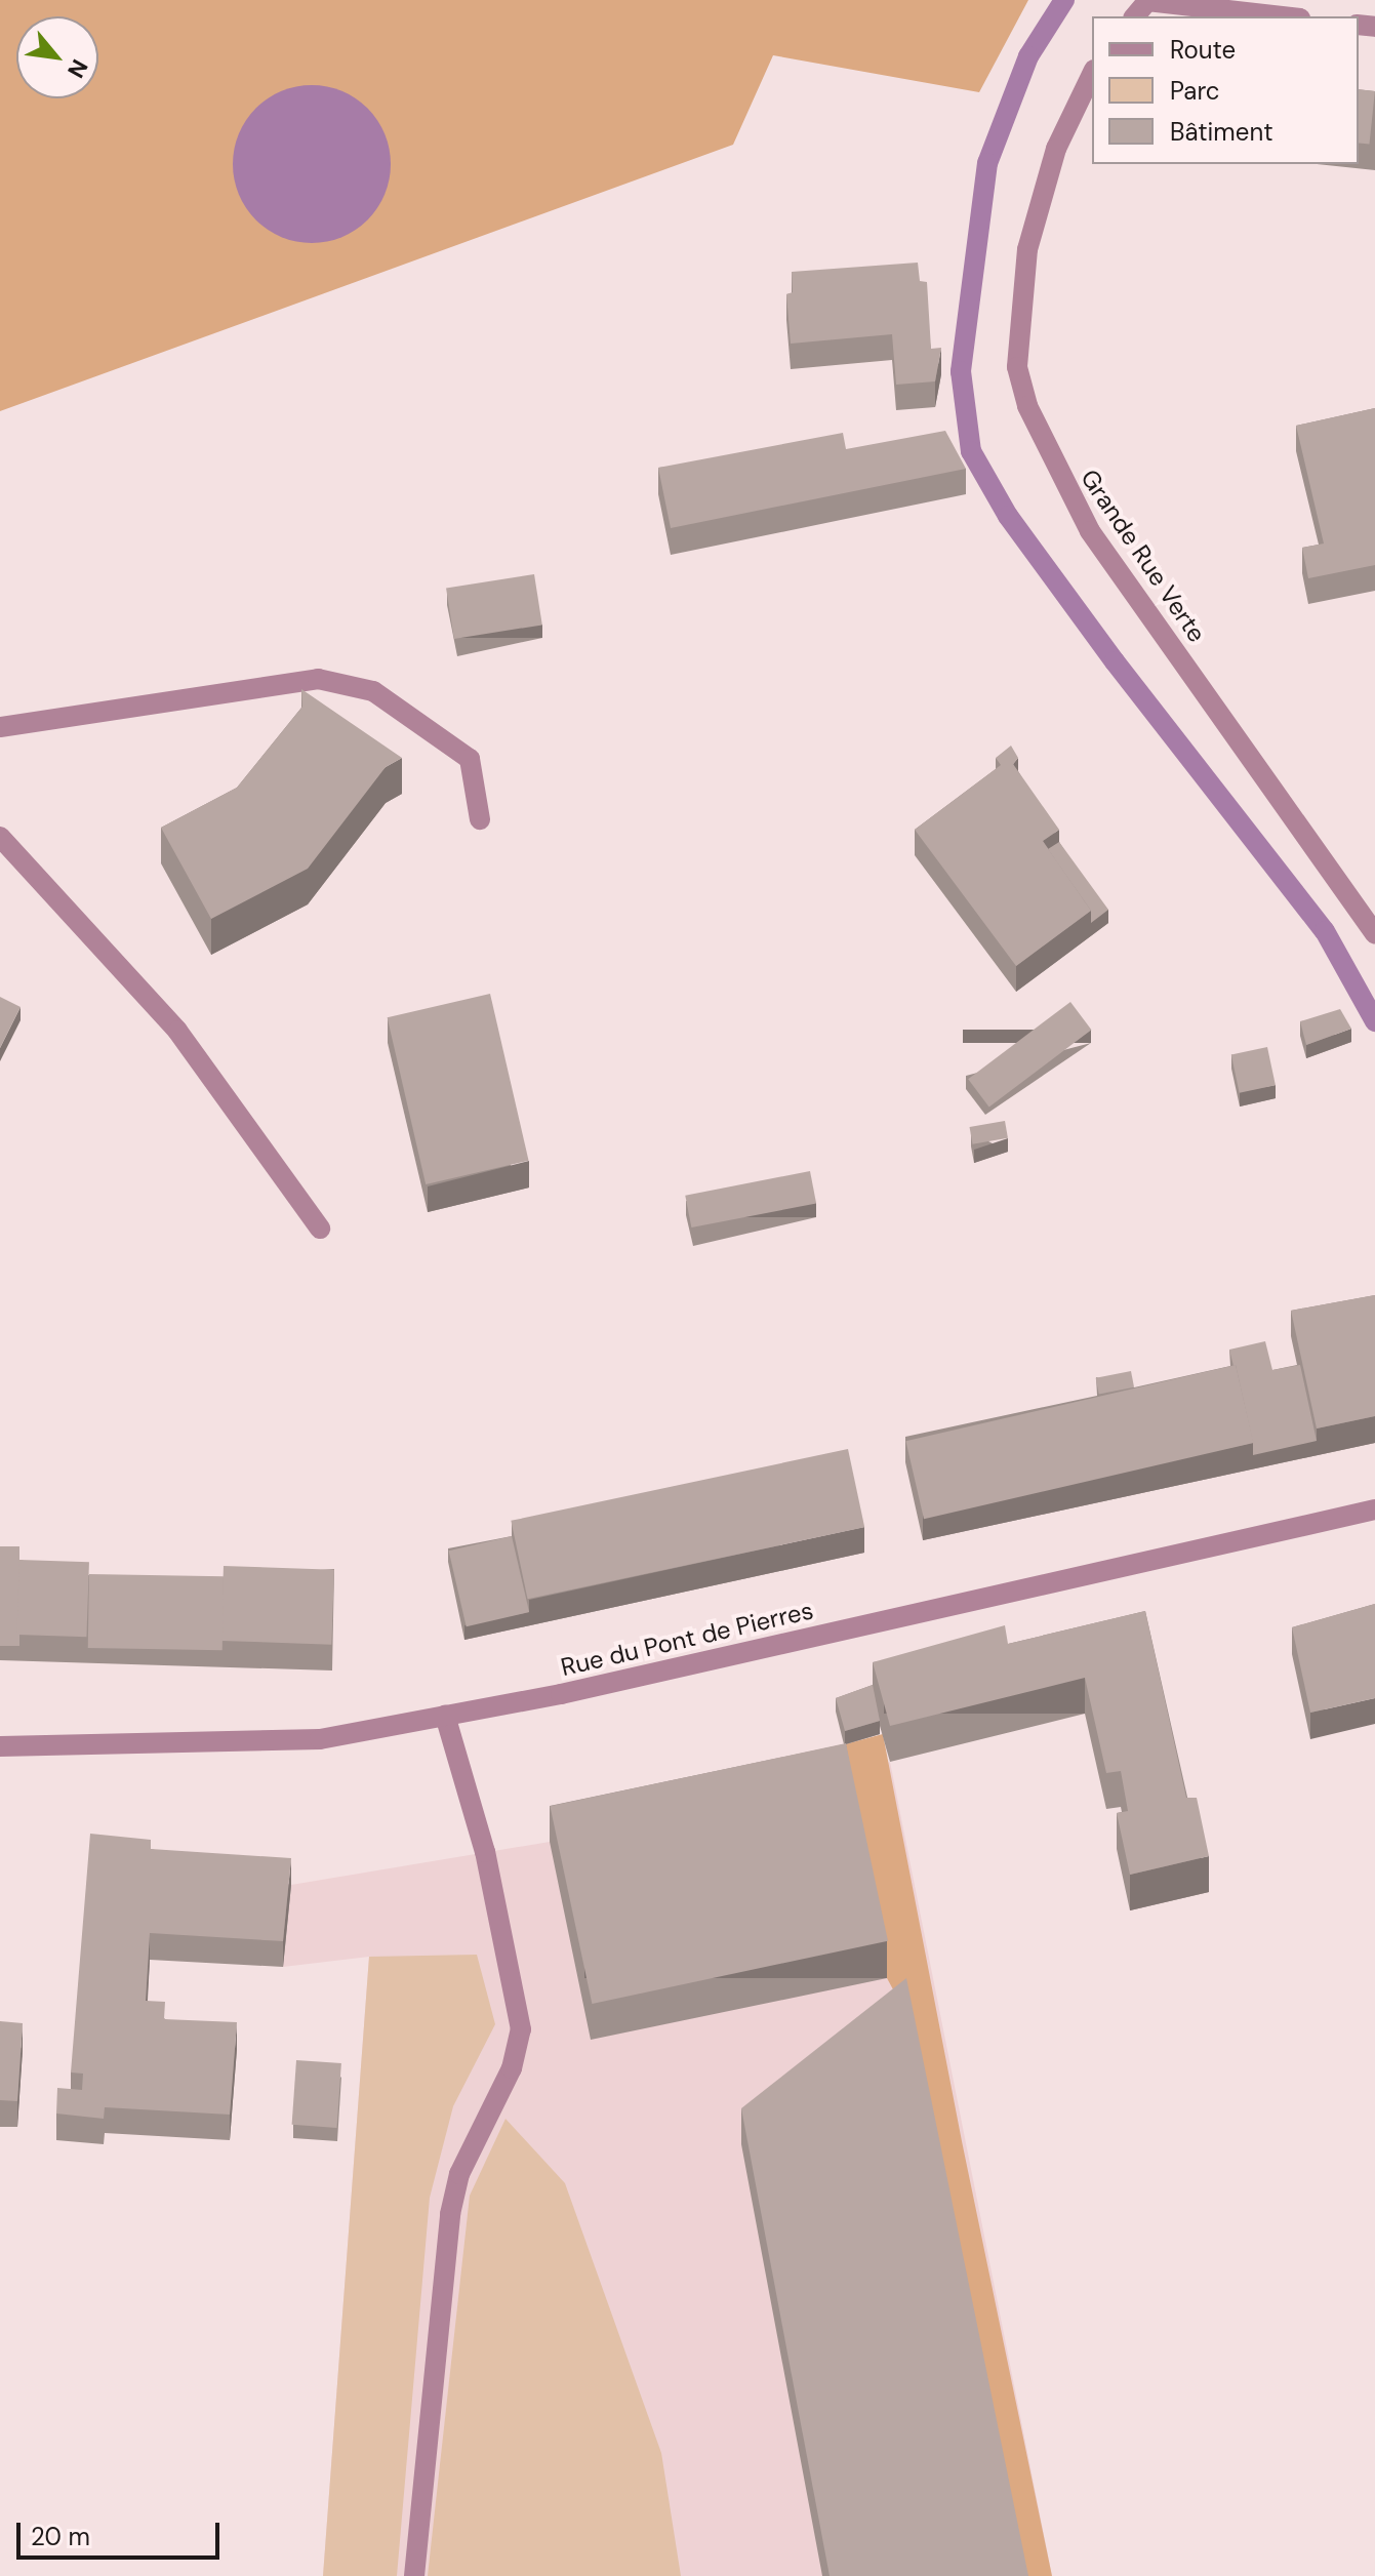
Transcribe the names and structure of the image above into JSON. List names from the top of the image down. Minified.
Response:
{"streets":{"street":["Grande Rue Verte","Rue du Pont de Pierres"]},"legend":["Route","Parc","Bâtiment"],"scale_bar":"20 m","north":"bottom right"}
